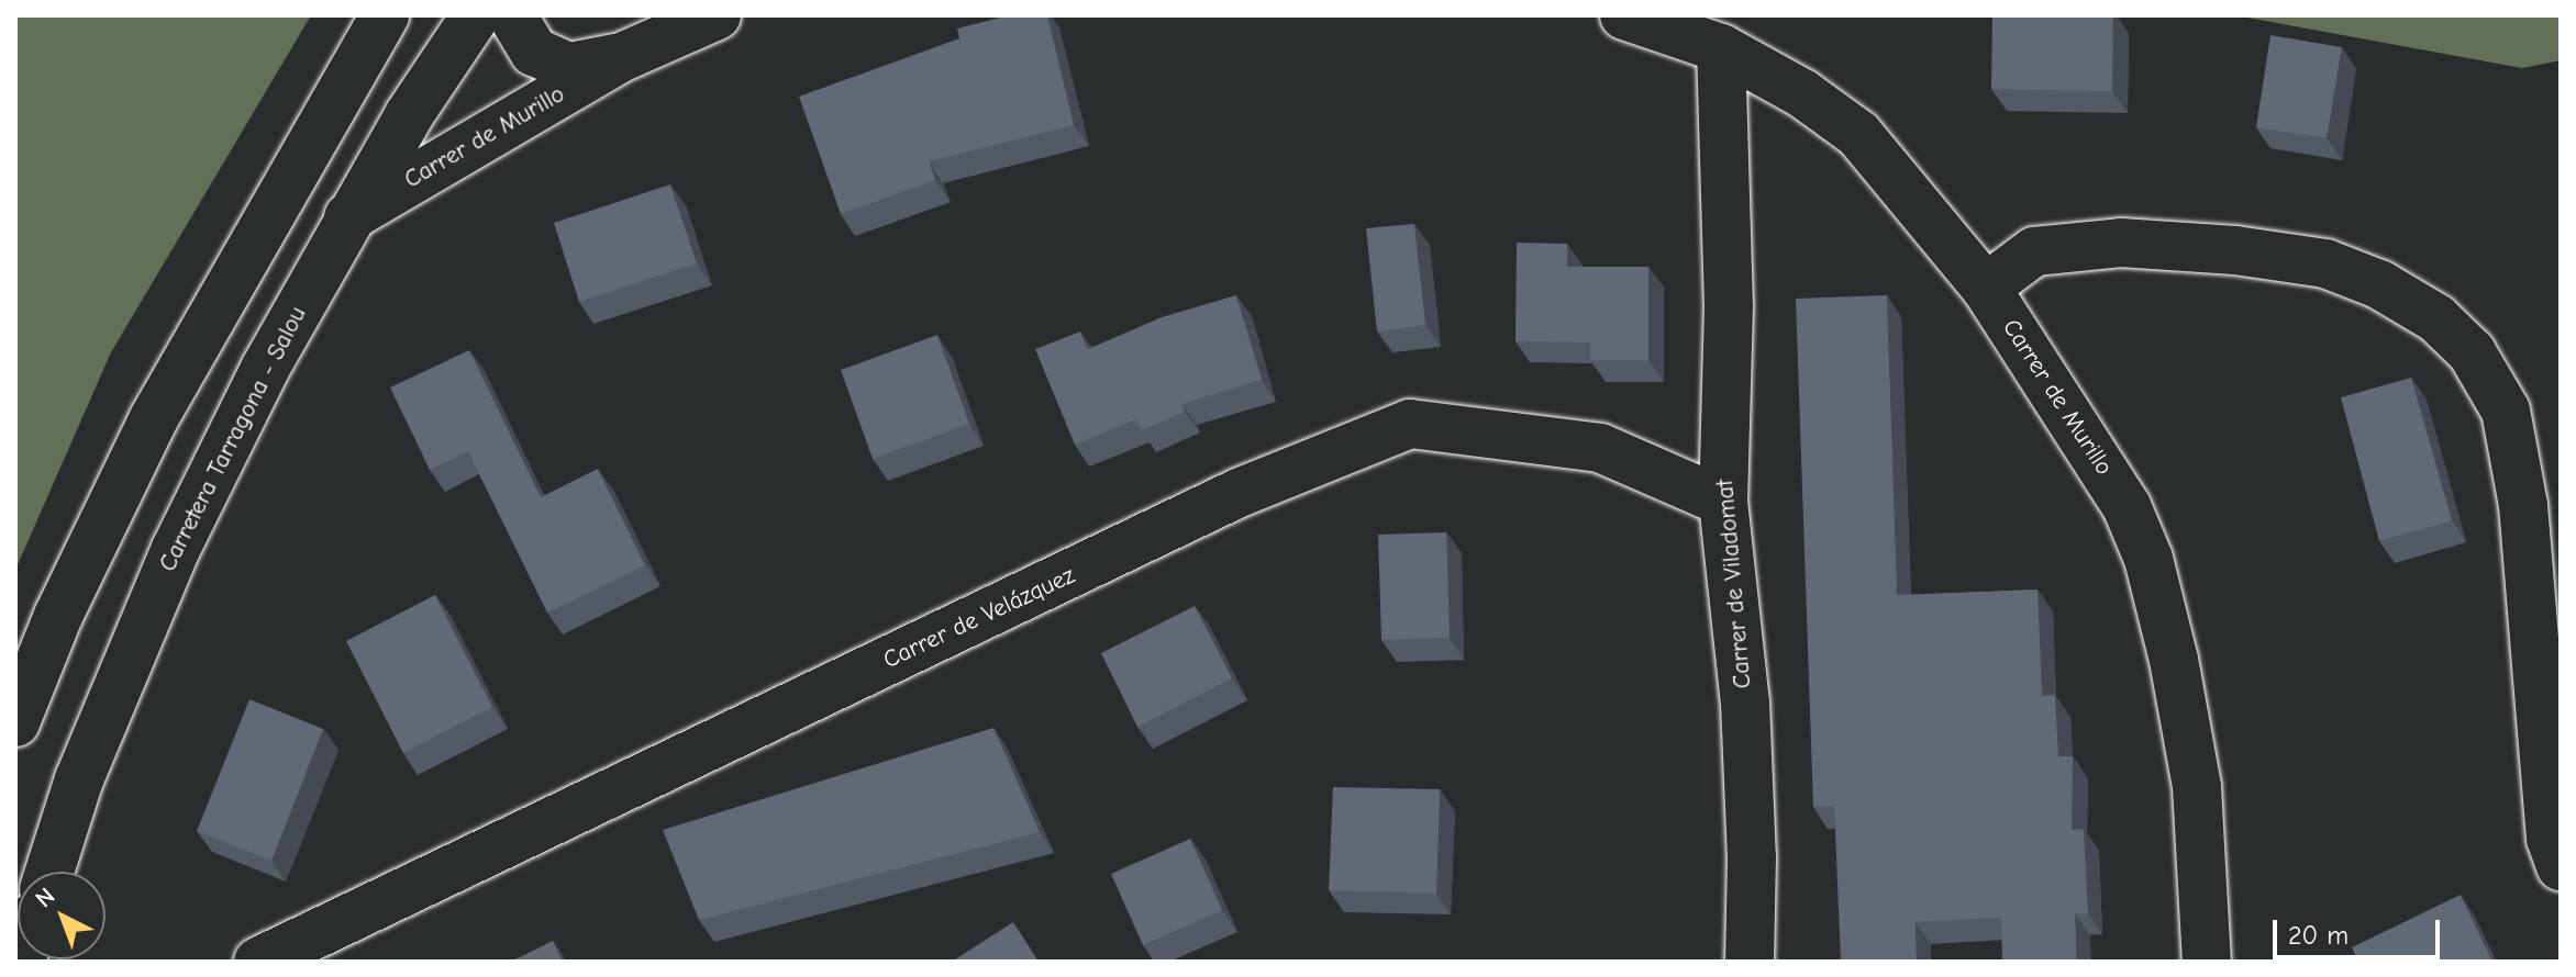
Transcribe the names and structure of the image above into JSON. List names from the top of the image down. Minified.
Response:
{"streets":{"main road":["Carrer de Murillo","Carretera Tarragona - Salou","Carrer de Viladomat","Carrer de Velázquez"]},"crossings":[["Carrer de Murillo","Carretera Tarragona - Salou"],["Carrer de Murillo","Carrer de Viladomat"],["Carrer de Viladomat","Carrer de Velázquez"]],"scale_bar":"20 m","north":"top left"}
